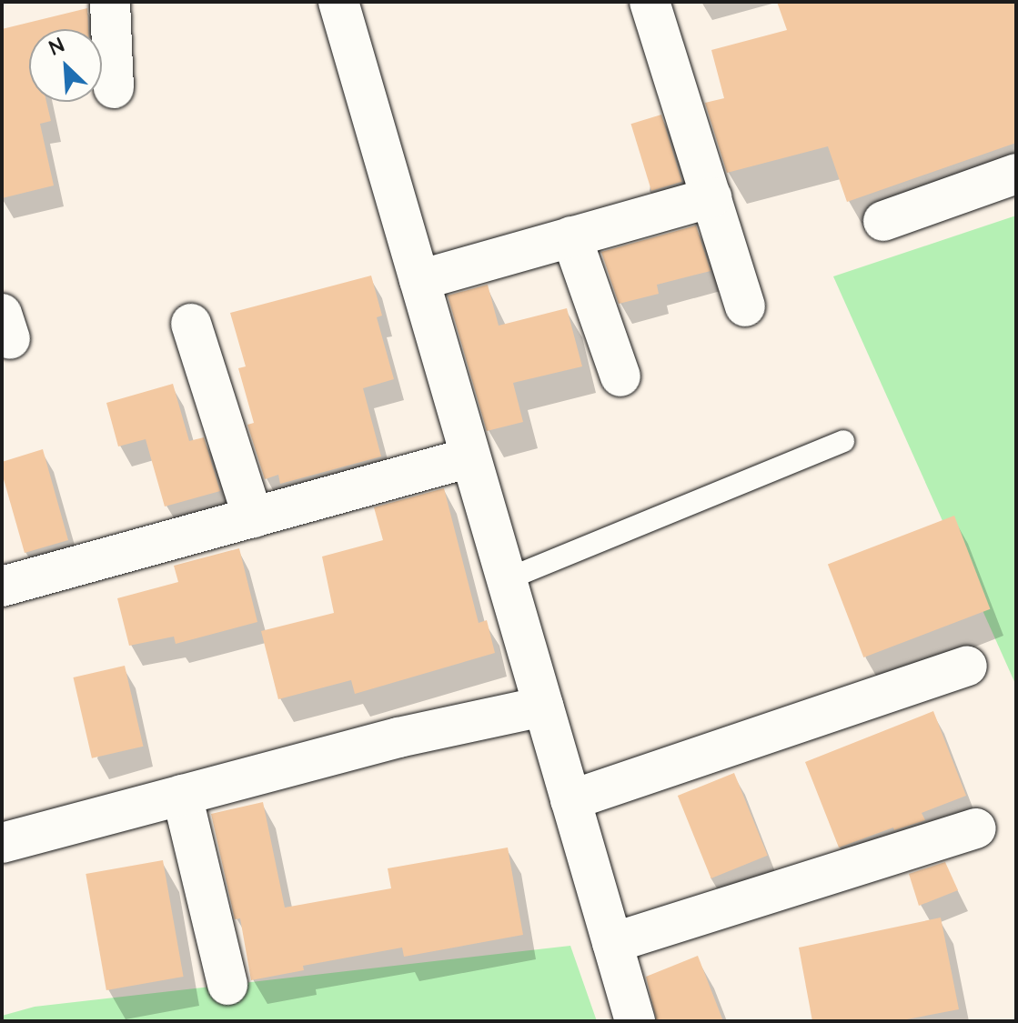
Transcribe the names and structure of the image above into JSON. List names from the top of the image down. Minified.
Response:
{"north":"top left"}
